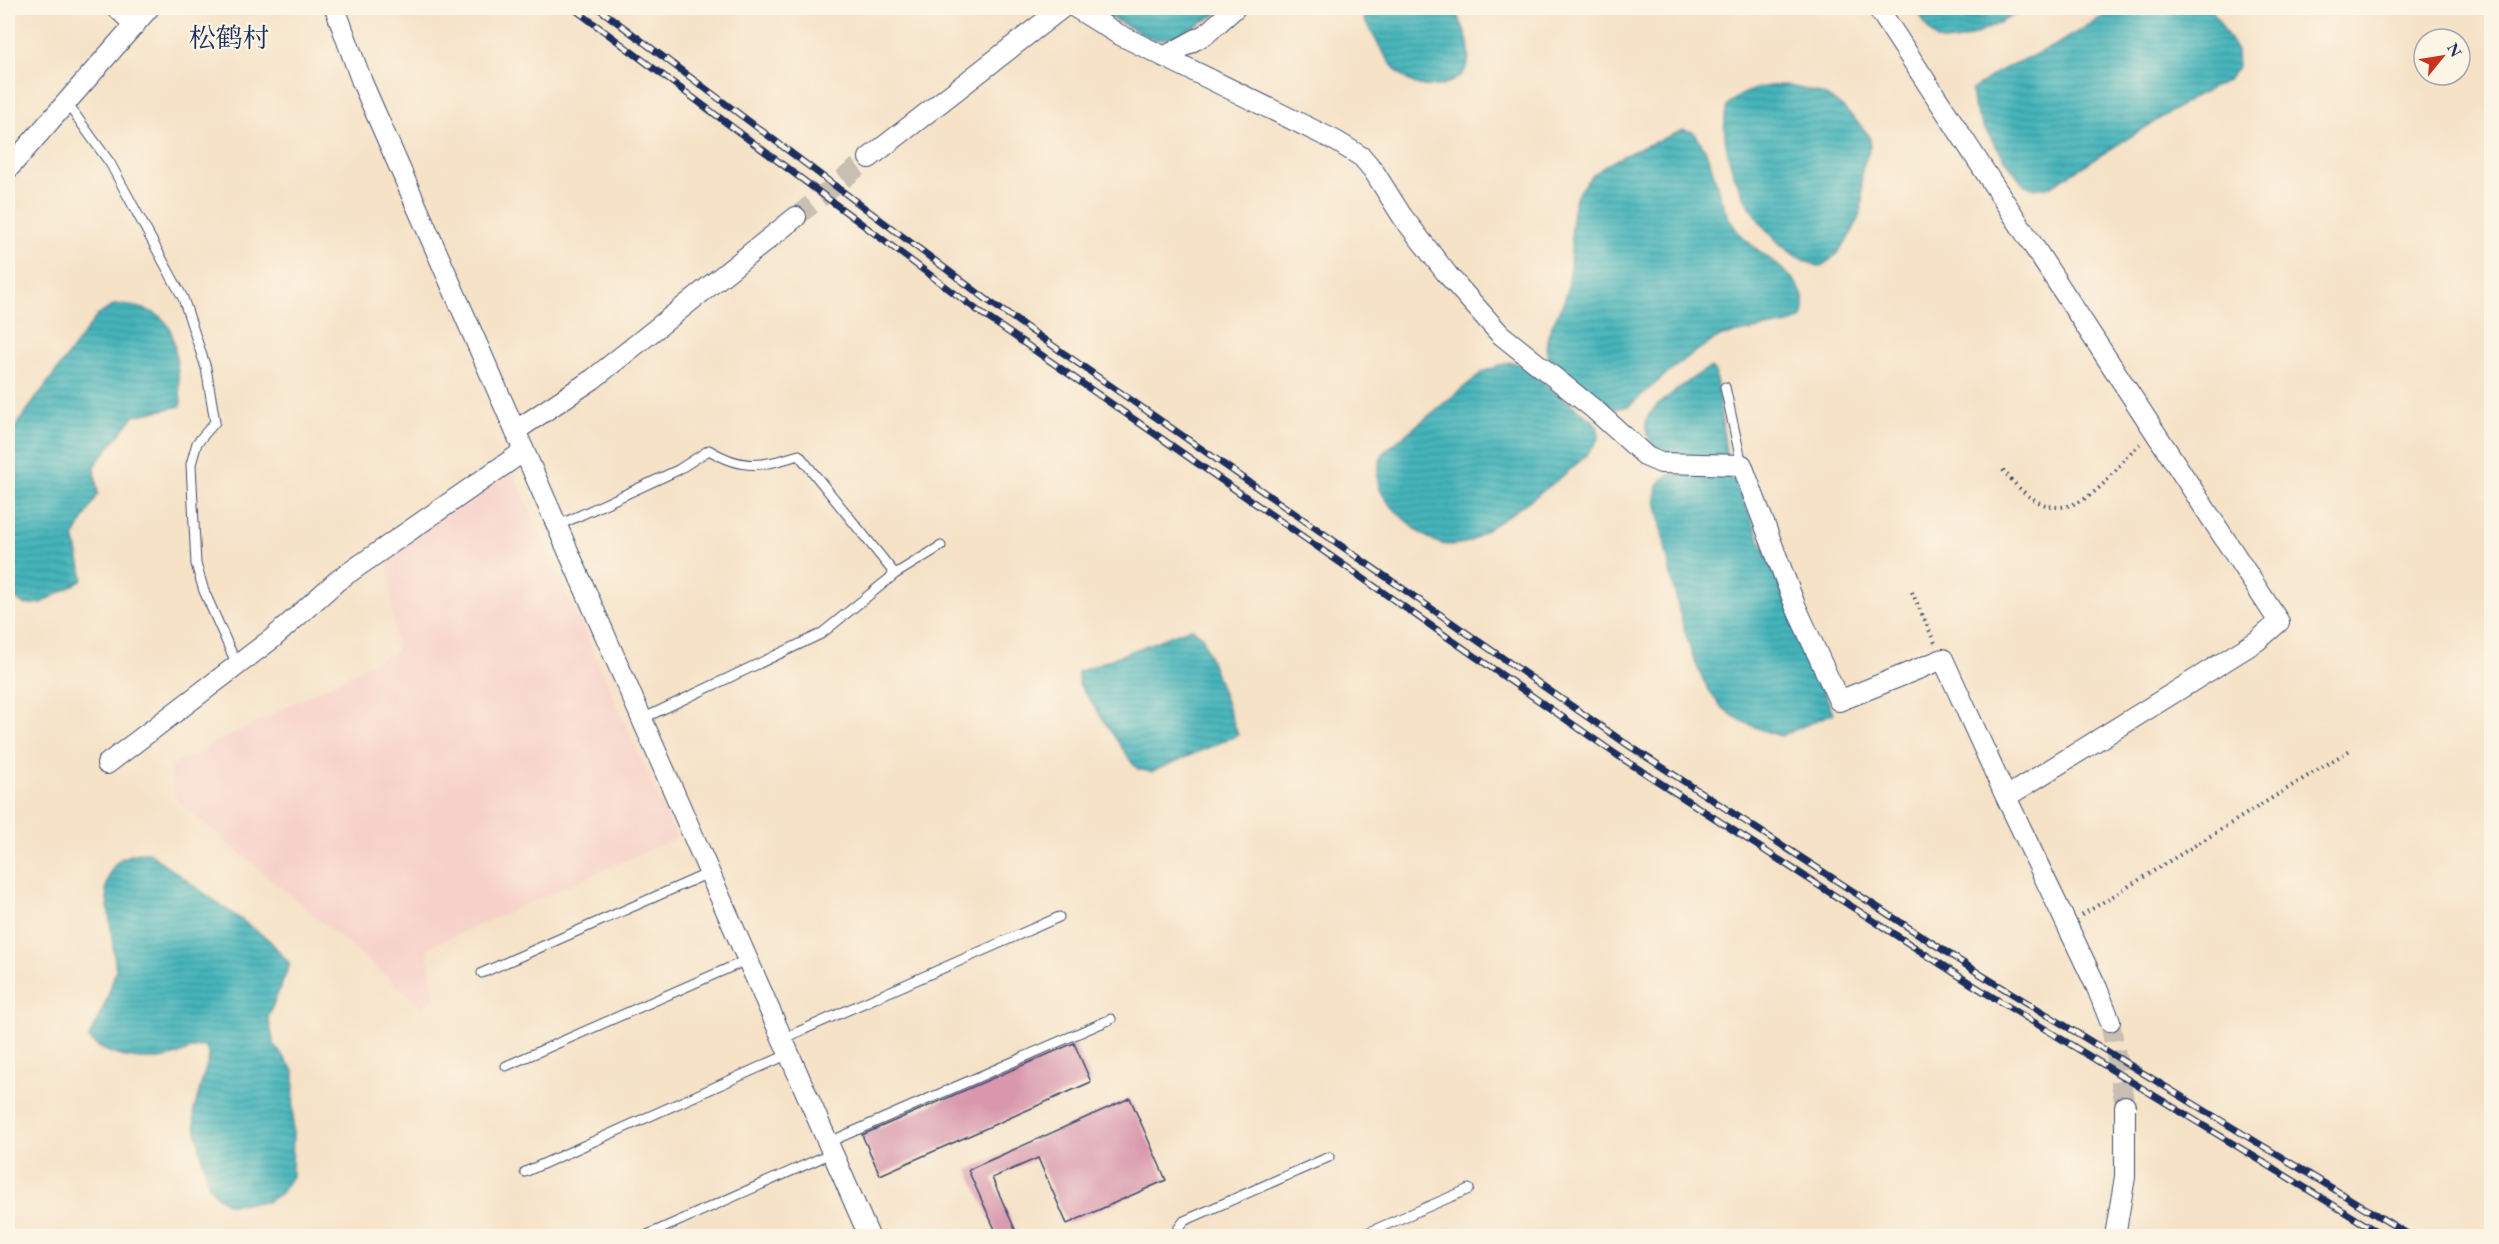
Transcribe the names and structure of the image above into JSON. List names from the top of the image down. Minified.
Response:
{"districts":["松鹤村"],"north":"top right"}
